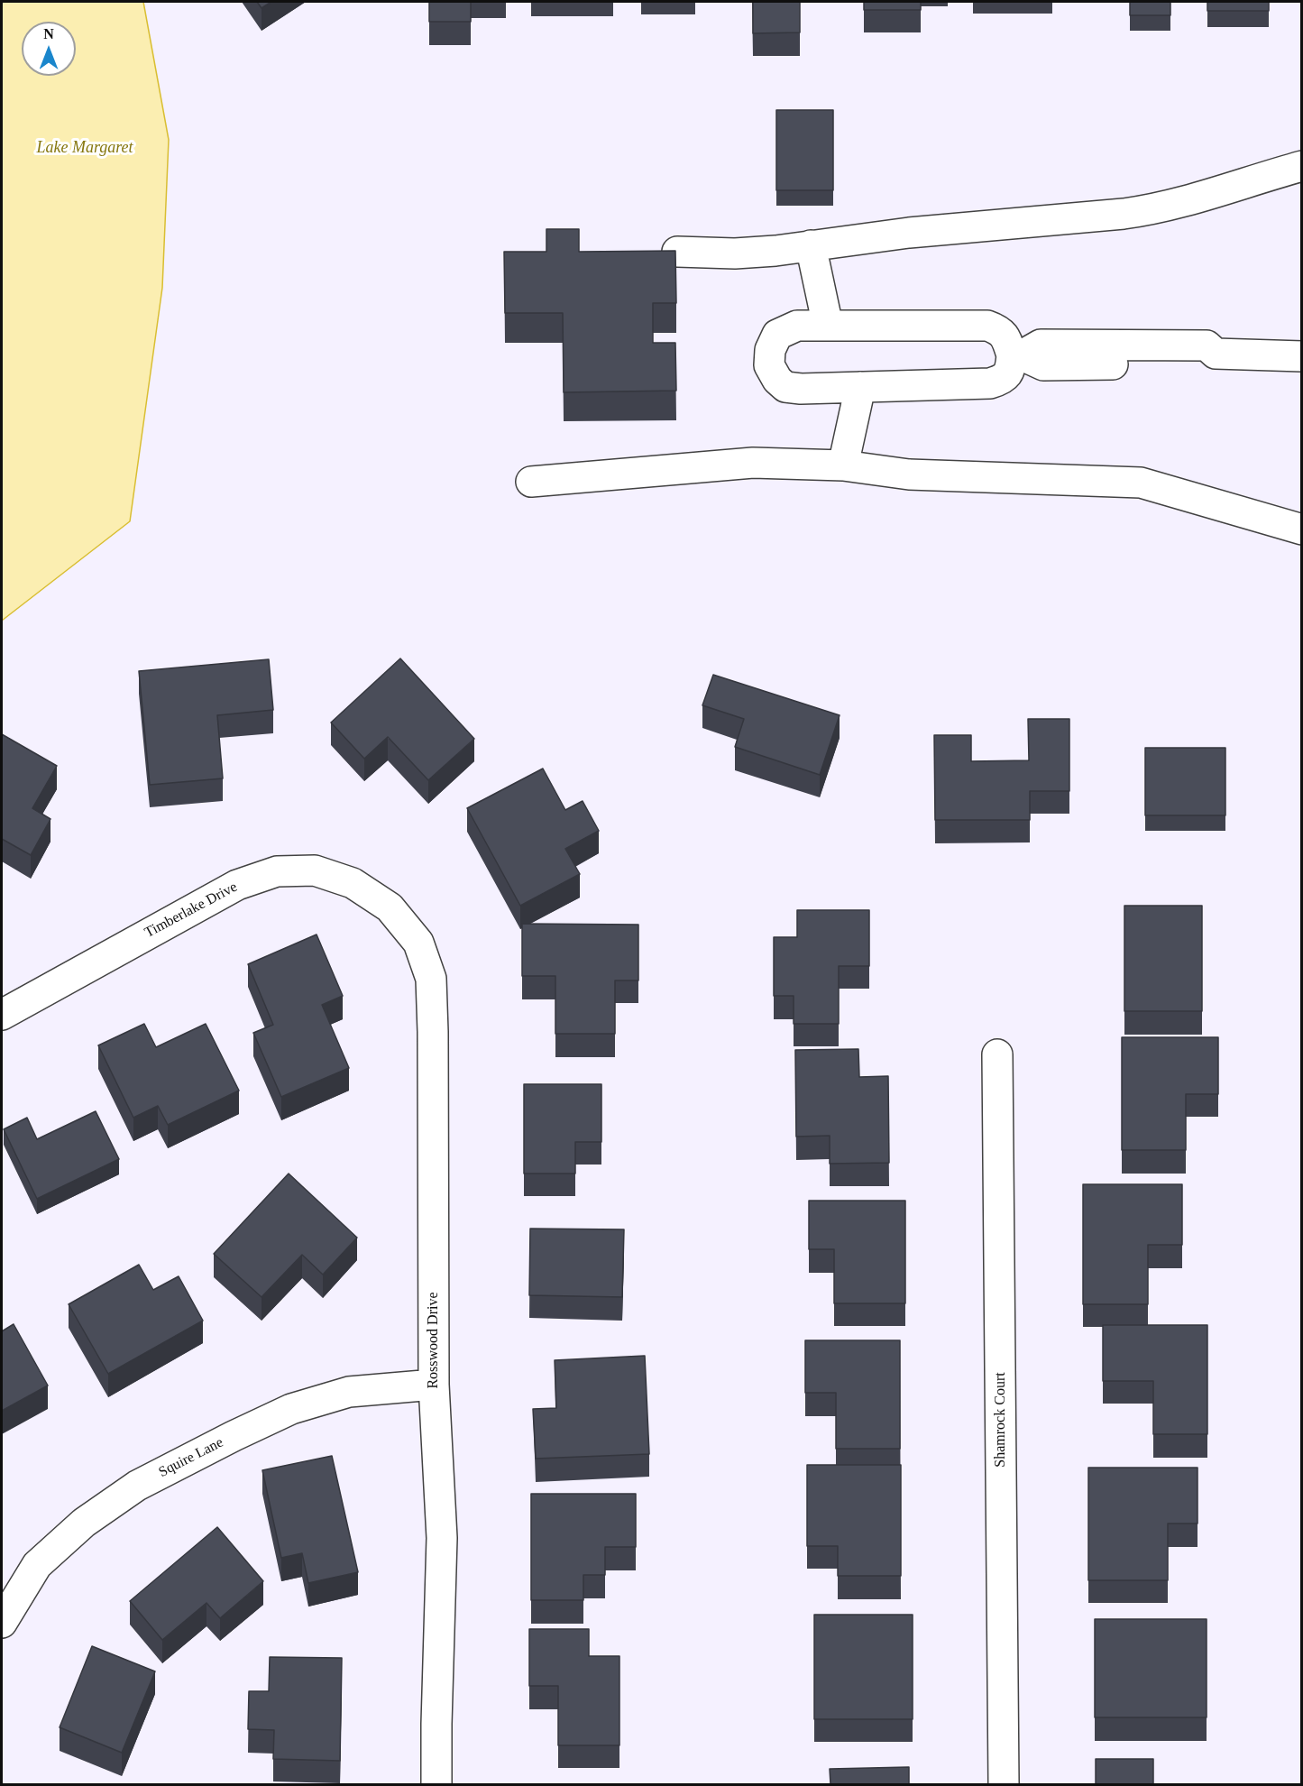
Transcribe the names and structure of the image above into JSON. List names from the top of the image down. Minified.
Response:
{"streets":{"street":["Timberlake Drive","Rosswood Drive","Shamrock Court","Squire Lane"]},"crossings":[["Timberlake Drive","Rosswood Drive"],["Rosswood Drive","Squire Lane"]],"water":["Lake Margaret"],"north":"top"}
